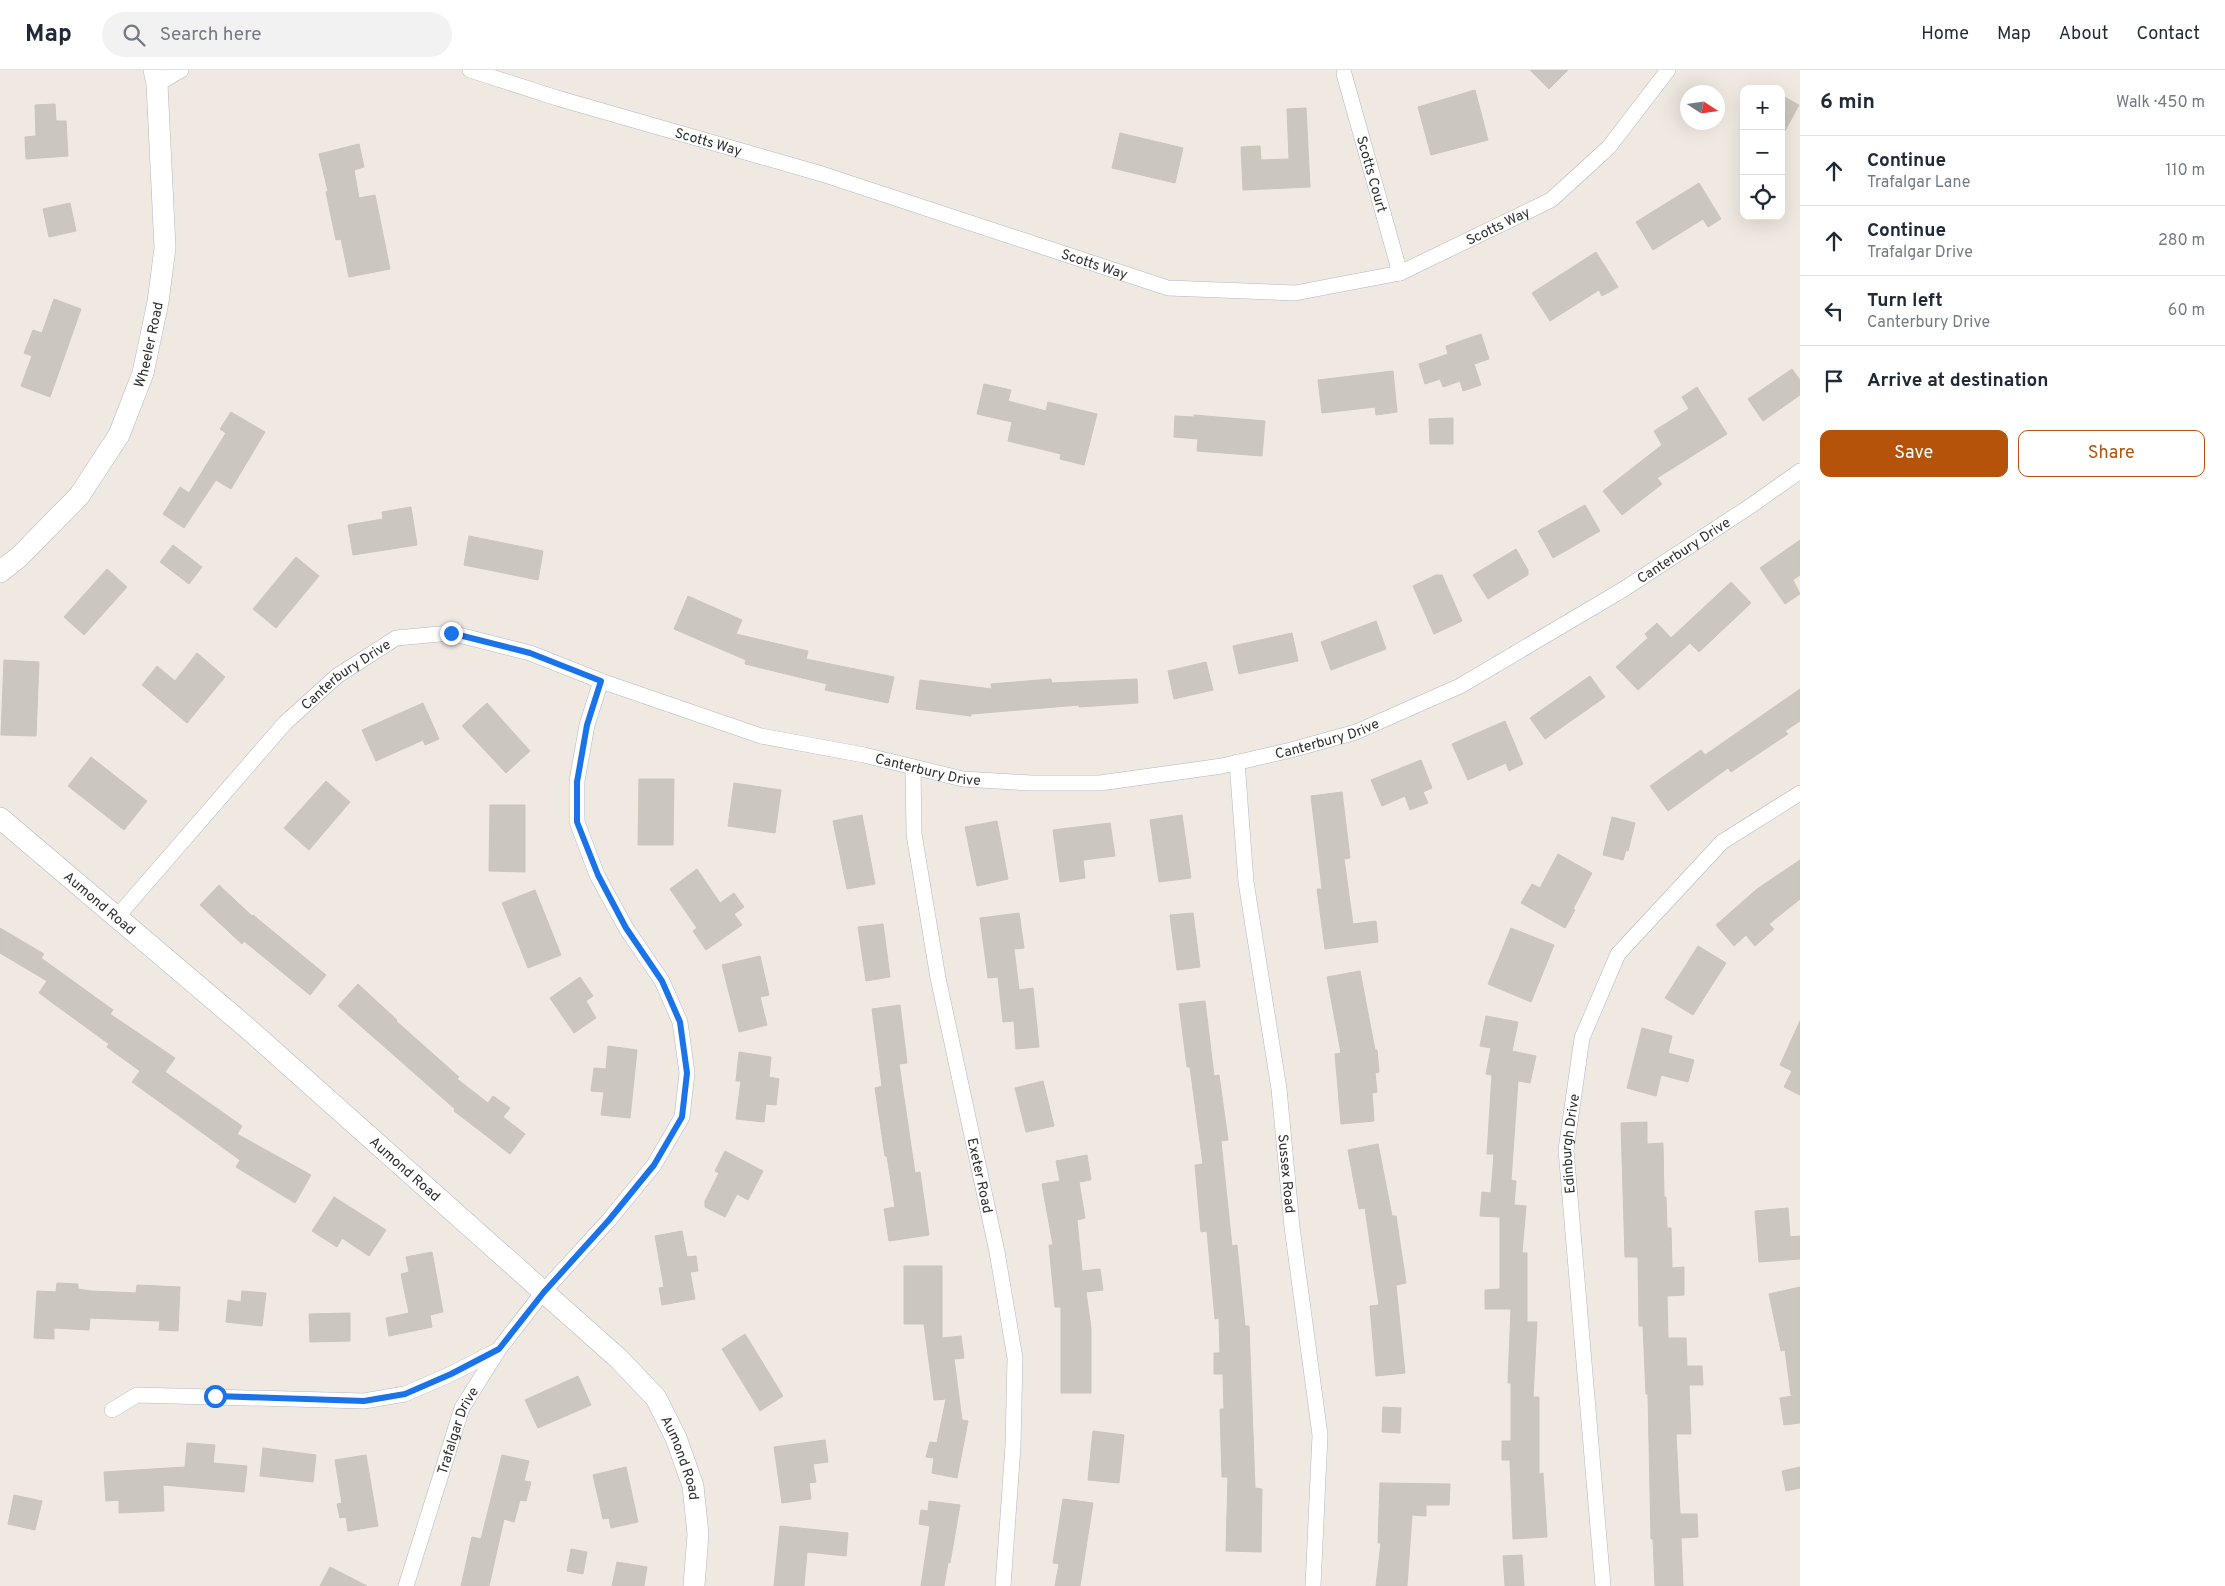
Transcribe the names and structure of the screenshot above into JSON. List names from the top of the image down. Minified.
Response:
{"streets":{"street":["Scotts Way","Scotts Court","Wheeler Road","Canterbury Drive","Aumond Road","Edinburgh Drive","Sussex Road","Exeter Road","Trafalgar Drive"]},"crossings":[["Scotts Way","Scotts Court"],["Canterbury Drive","Aumond Road"],["Canterbury Drive","Sussex Road"],["Canterbury Drive","Exeter Road"],["Canterbury Drive","Trafalgar Drive"],["Aumond Road","Trafalgar Drive"]],"north":"right","page":{"header":"Map","search":"Search here","nav":["Home","Map","About","Contact"],"heading":["6 min","Walk · 450 m"],"map_buttons":["+","−"],"list":[["Continue","Trafalgar Lane","110 m"],["Continue","Trafalgar Drive","280 m"],["Turn left","Canterbury Drive","60 m"],"Arrive at destination"],"buttons":["Save","Share"]}}
